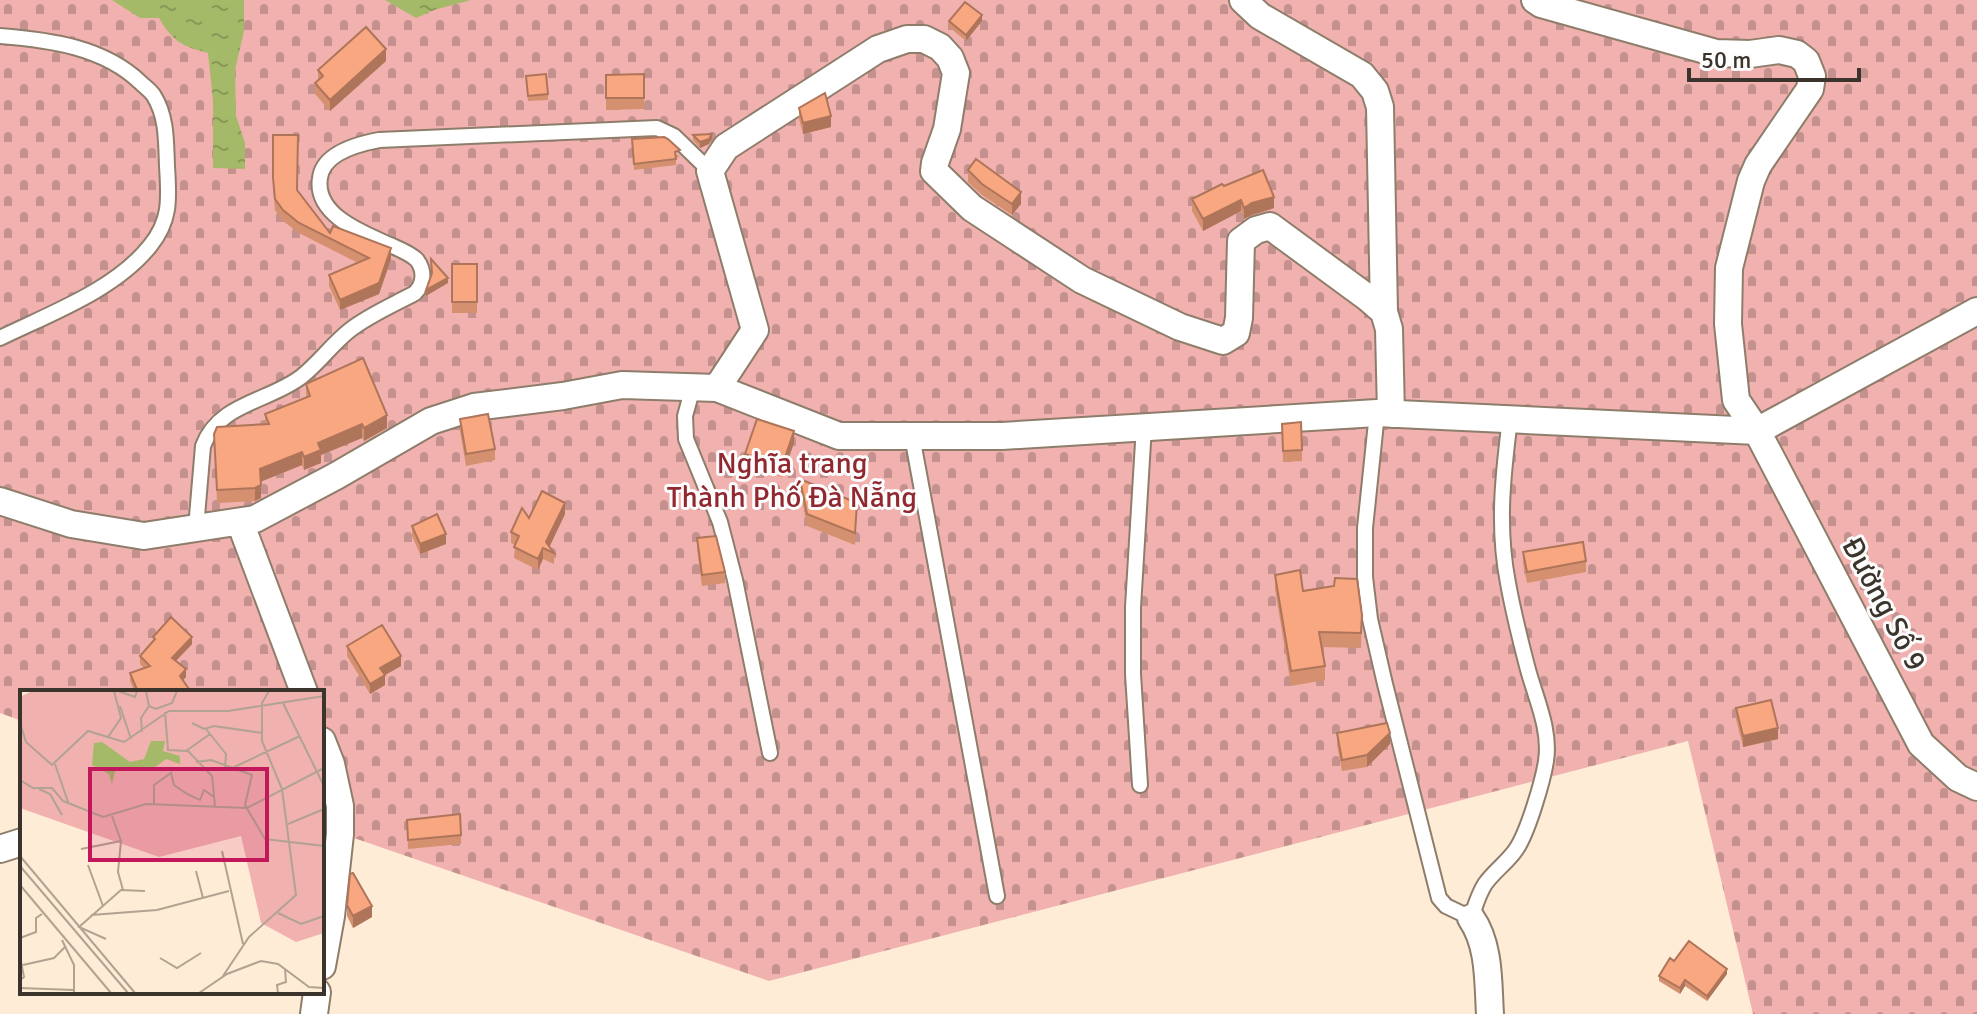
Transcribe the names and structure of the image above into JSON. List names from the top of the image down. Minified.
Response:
{"streets":{"street":["Đường Số 9"]},"parks":["Nghĩa trang Thành Phố Đà Nẵng"],"scale_bar":"50 m"}
